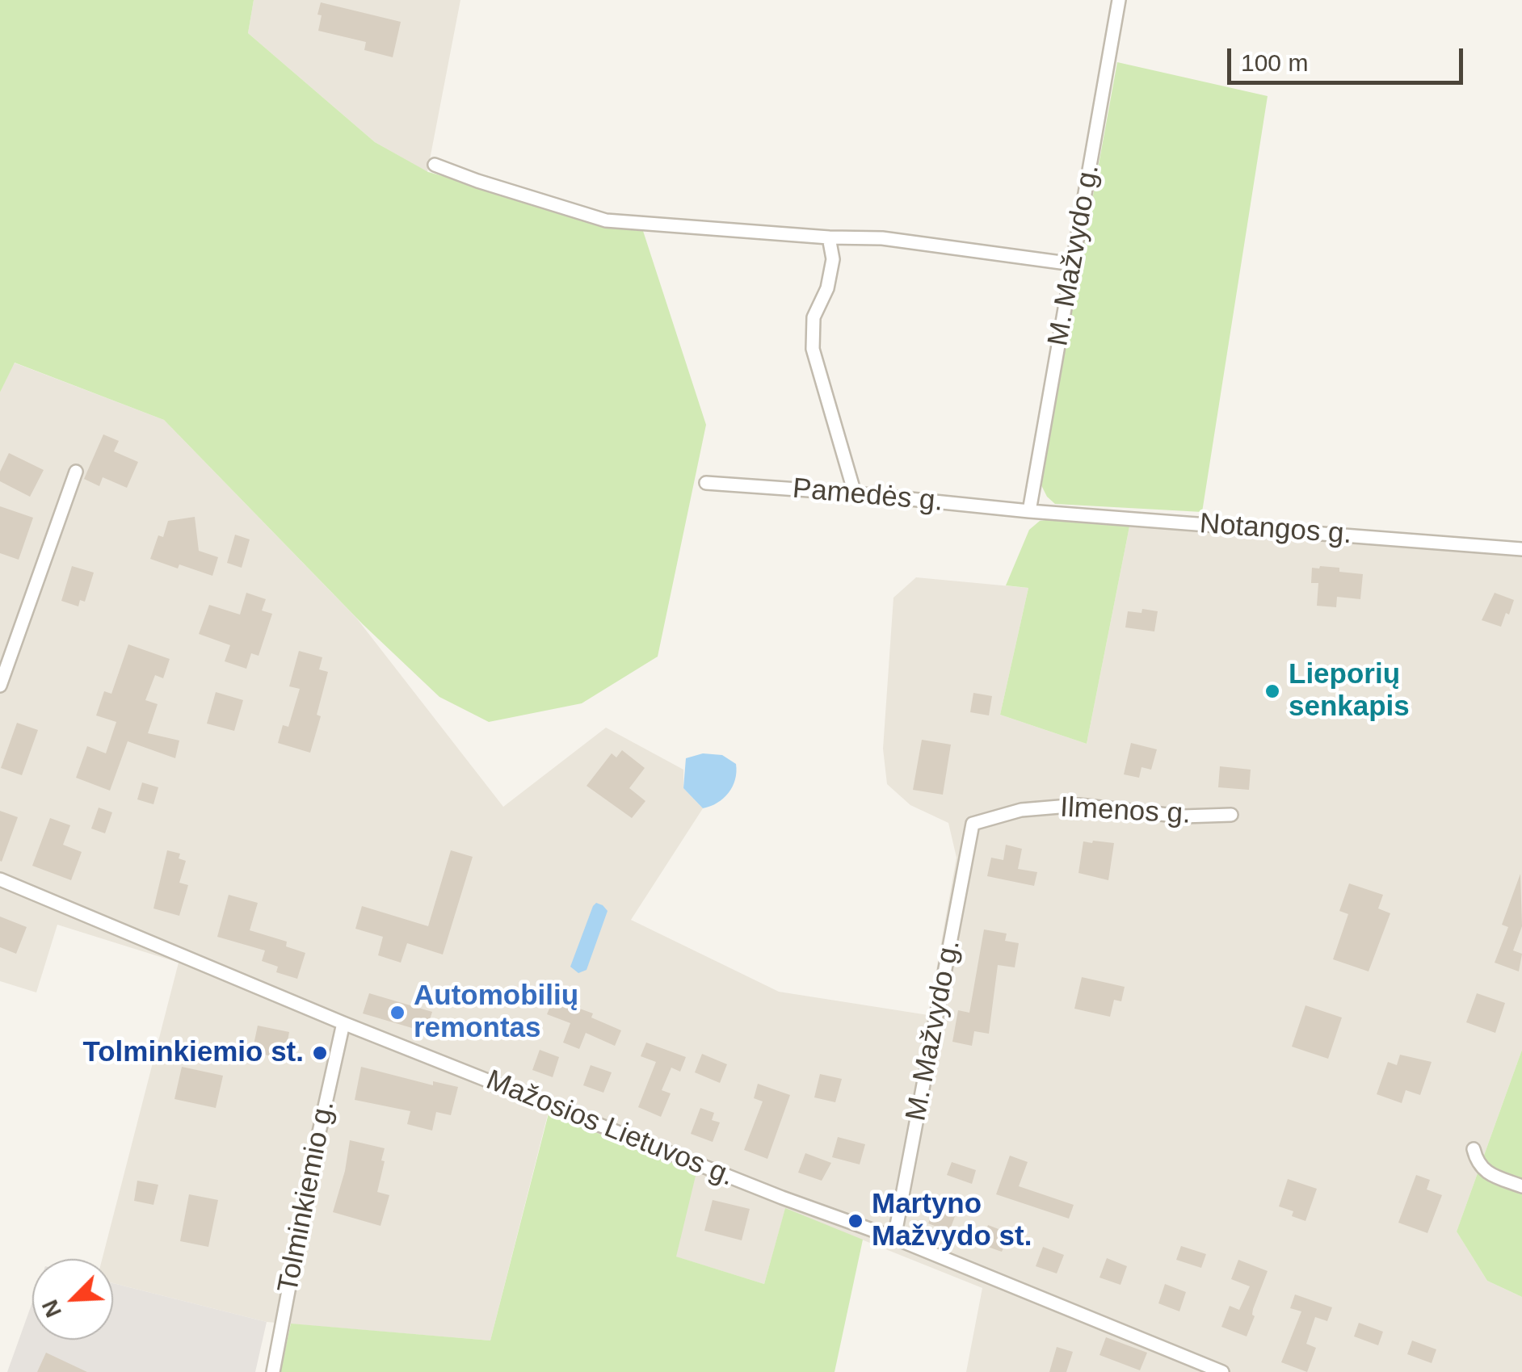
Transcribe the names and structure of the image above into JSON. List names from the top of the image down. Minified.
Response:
{"streets":{"street":["M. Mažvydo g.","Pamedės g.","Notangos g.","Ilmenos g.","Mažosios Lietuvos g.","Tolminkiemio g."]},"crossings":[["M. Mažvydo g.","Pamedės g."],["M. Mažvydo g.","Notangos g."],["M. Mažvydo g.","Ilmenos g."],["M. Mažvydo g.","Mažosios Lietuvos g."],["Pamedės g.","Notangos g."],["Mažosios Lietuvos g.","Tolminkiemio g."]],"places":["Lieporių senkapis","Automobilių remontas","Tolminkiemio st.","Martyno Mažvydo st."],"scale_bar":"100 m","north":"bottom left"}
